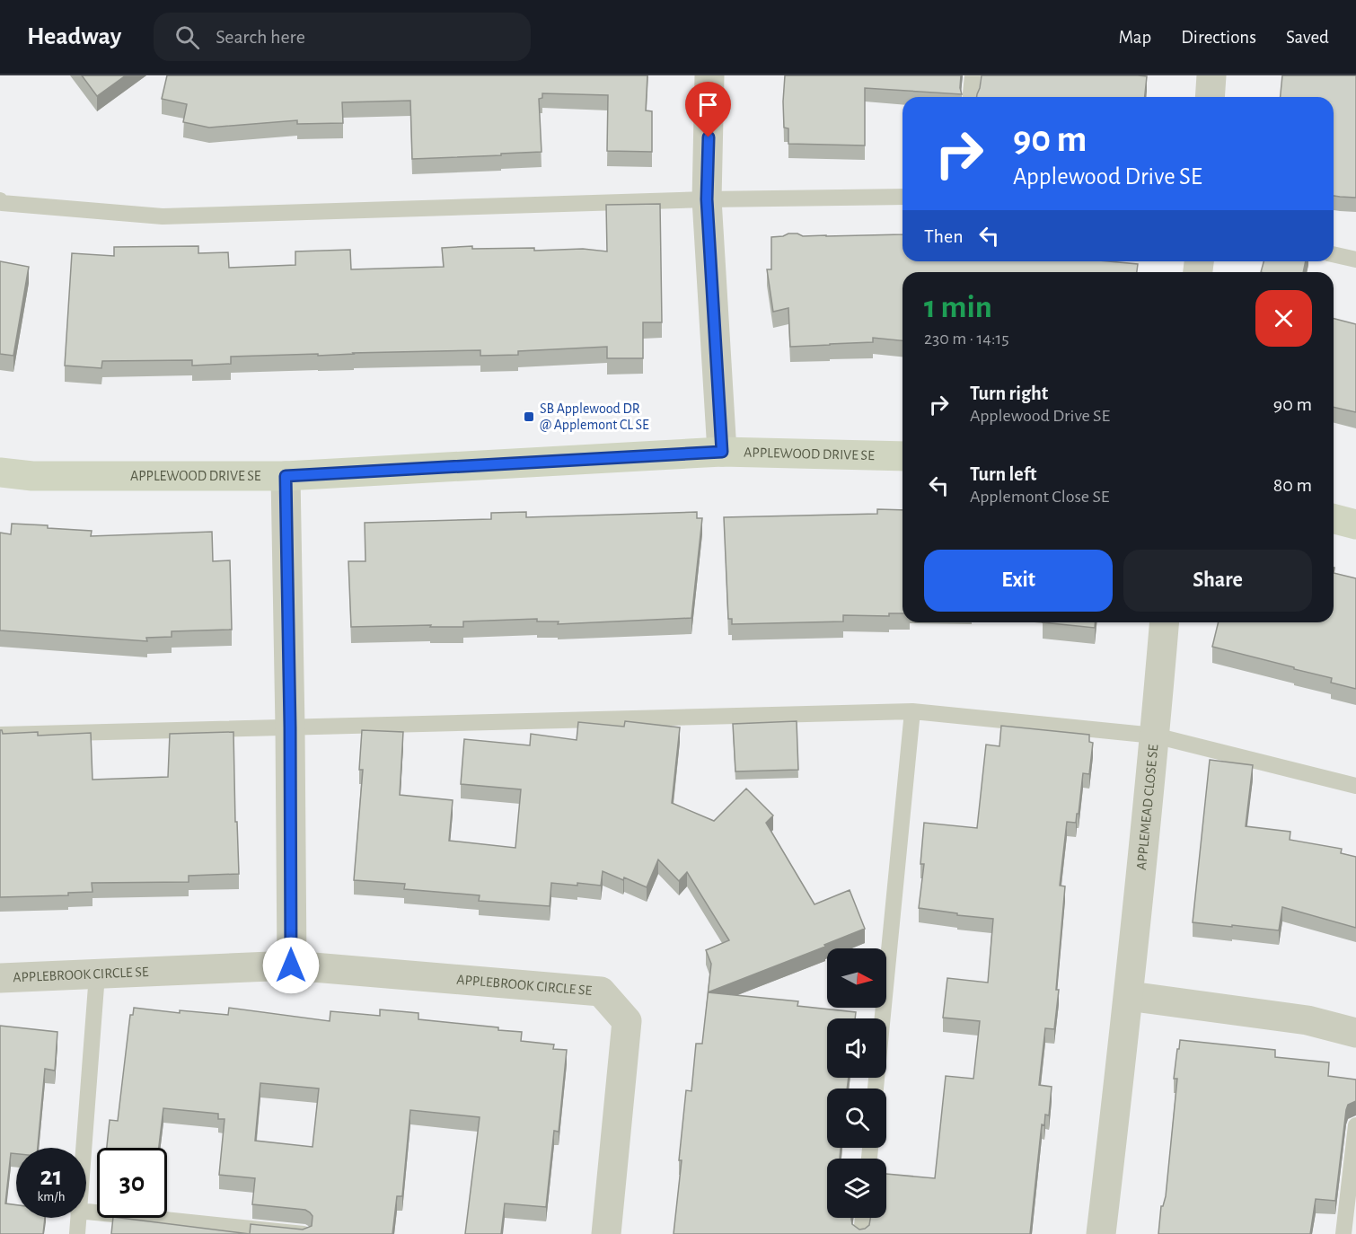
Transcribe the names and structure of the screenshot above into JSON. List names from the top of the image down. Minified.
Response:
{"streets":{"street":["APPLEWOOD DRIVE SE","APPLEMEAD CLOSE SE","APPLEBROOK CIRCLE SE"]},"places":{"transit":["SB Applewood DR @ Applemont CL SE"]},"north":"right","page":{"header":"Headway","search":"Search here","nav":["Map","Directions","Saved"],"turn":["90 m","Applewood Drive SE"],"then":"Then","heading":["1 min","230 m · 14:15"],"list":[{"name":"Turn right","note":"Applewood Drive SE","value":"90 m"},{"name":"Turn left","note":"Applemont Close SE","value":"80 m"}],"buttons":["Exit","Share"],"speed":"21 km/h","limit":"30"}}
